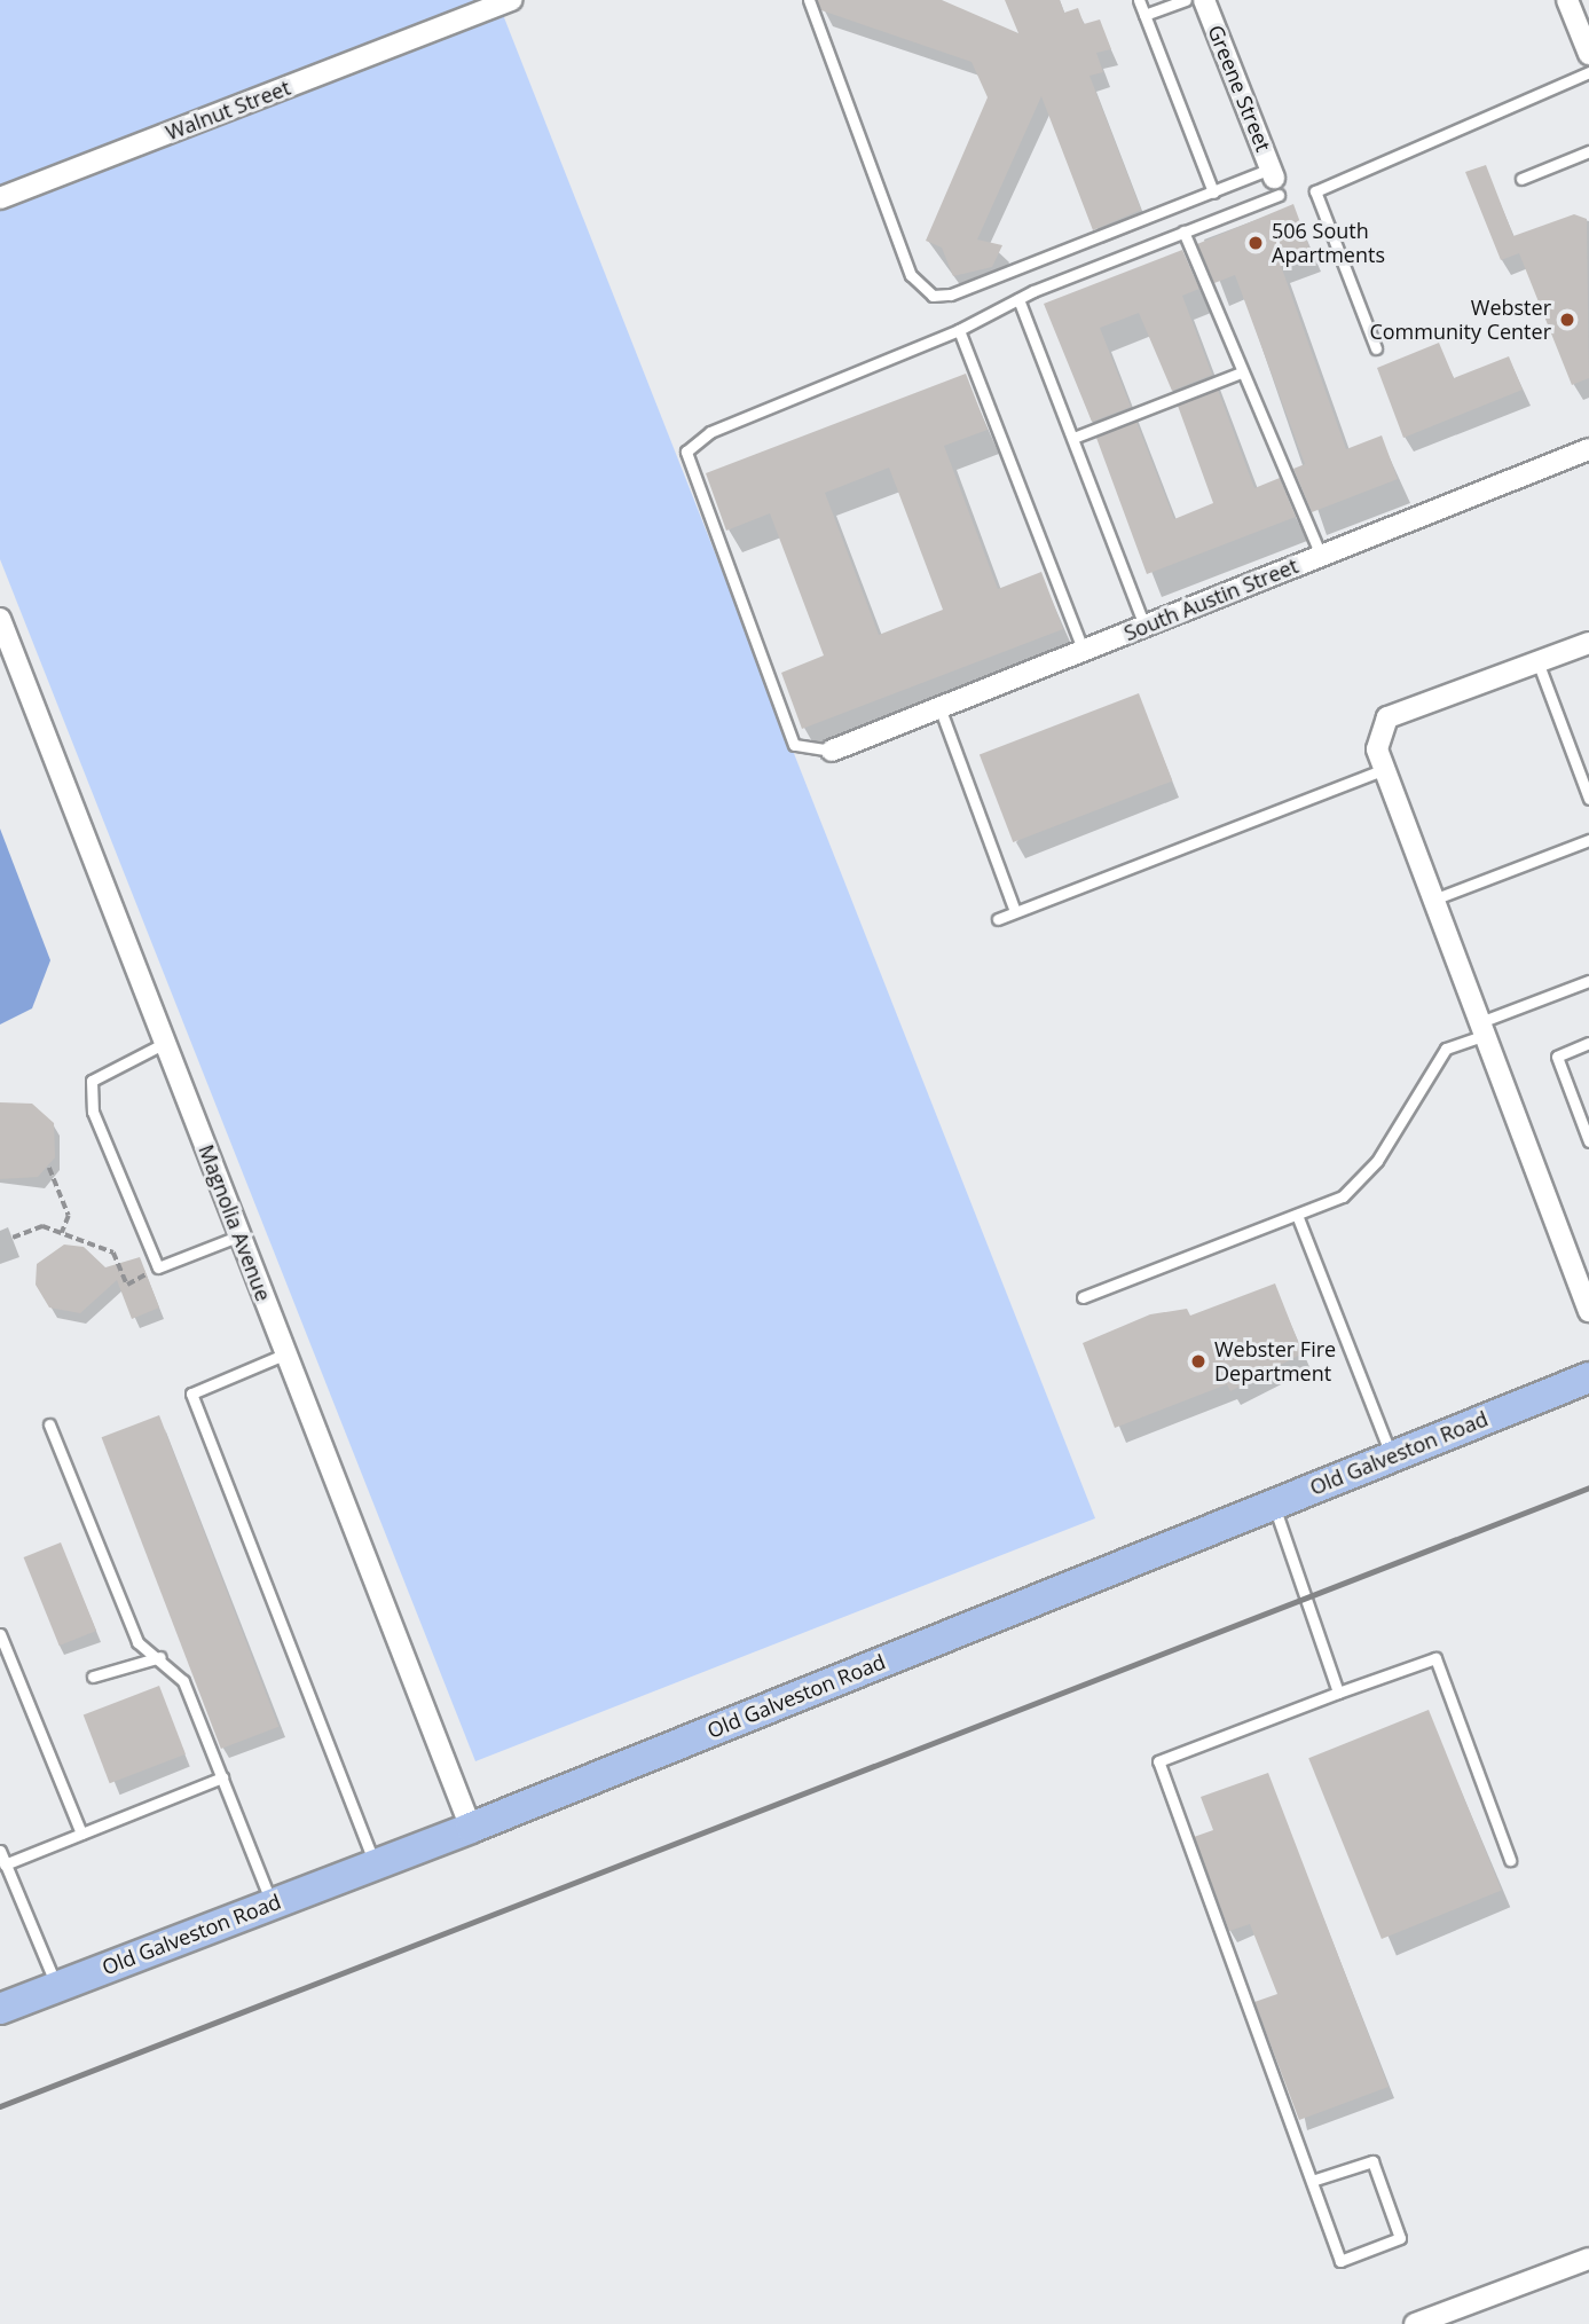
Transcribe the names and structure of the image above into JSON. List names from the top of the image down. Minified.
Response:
{"streets":{"main road":["Old Galveston Road"],"street":["Greene Street","Walnut Street","South Austin Street","Magnolia Avenue"]},"crossings":[["Magnolia Avenue","Old Galveston Road"]],"places":["506 South Apartments","Webster Community Center","Webster Fire Department"]}
